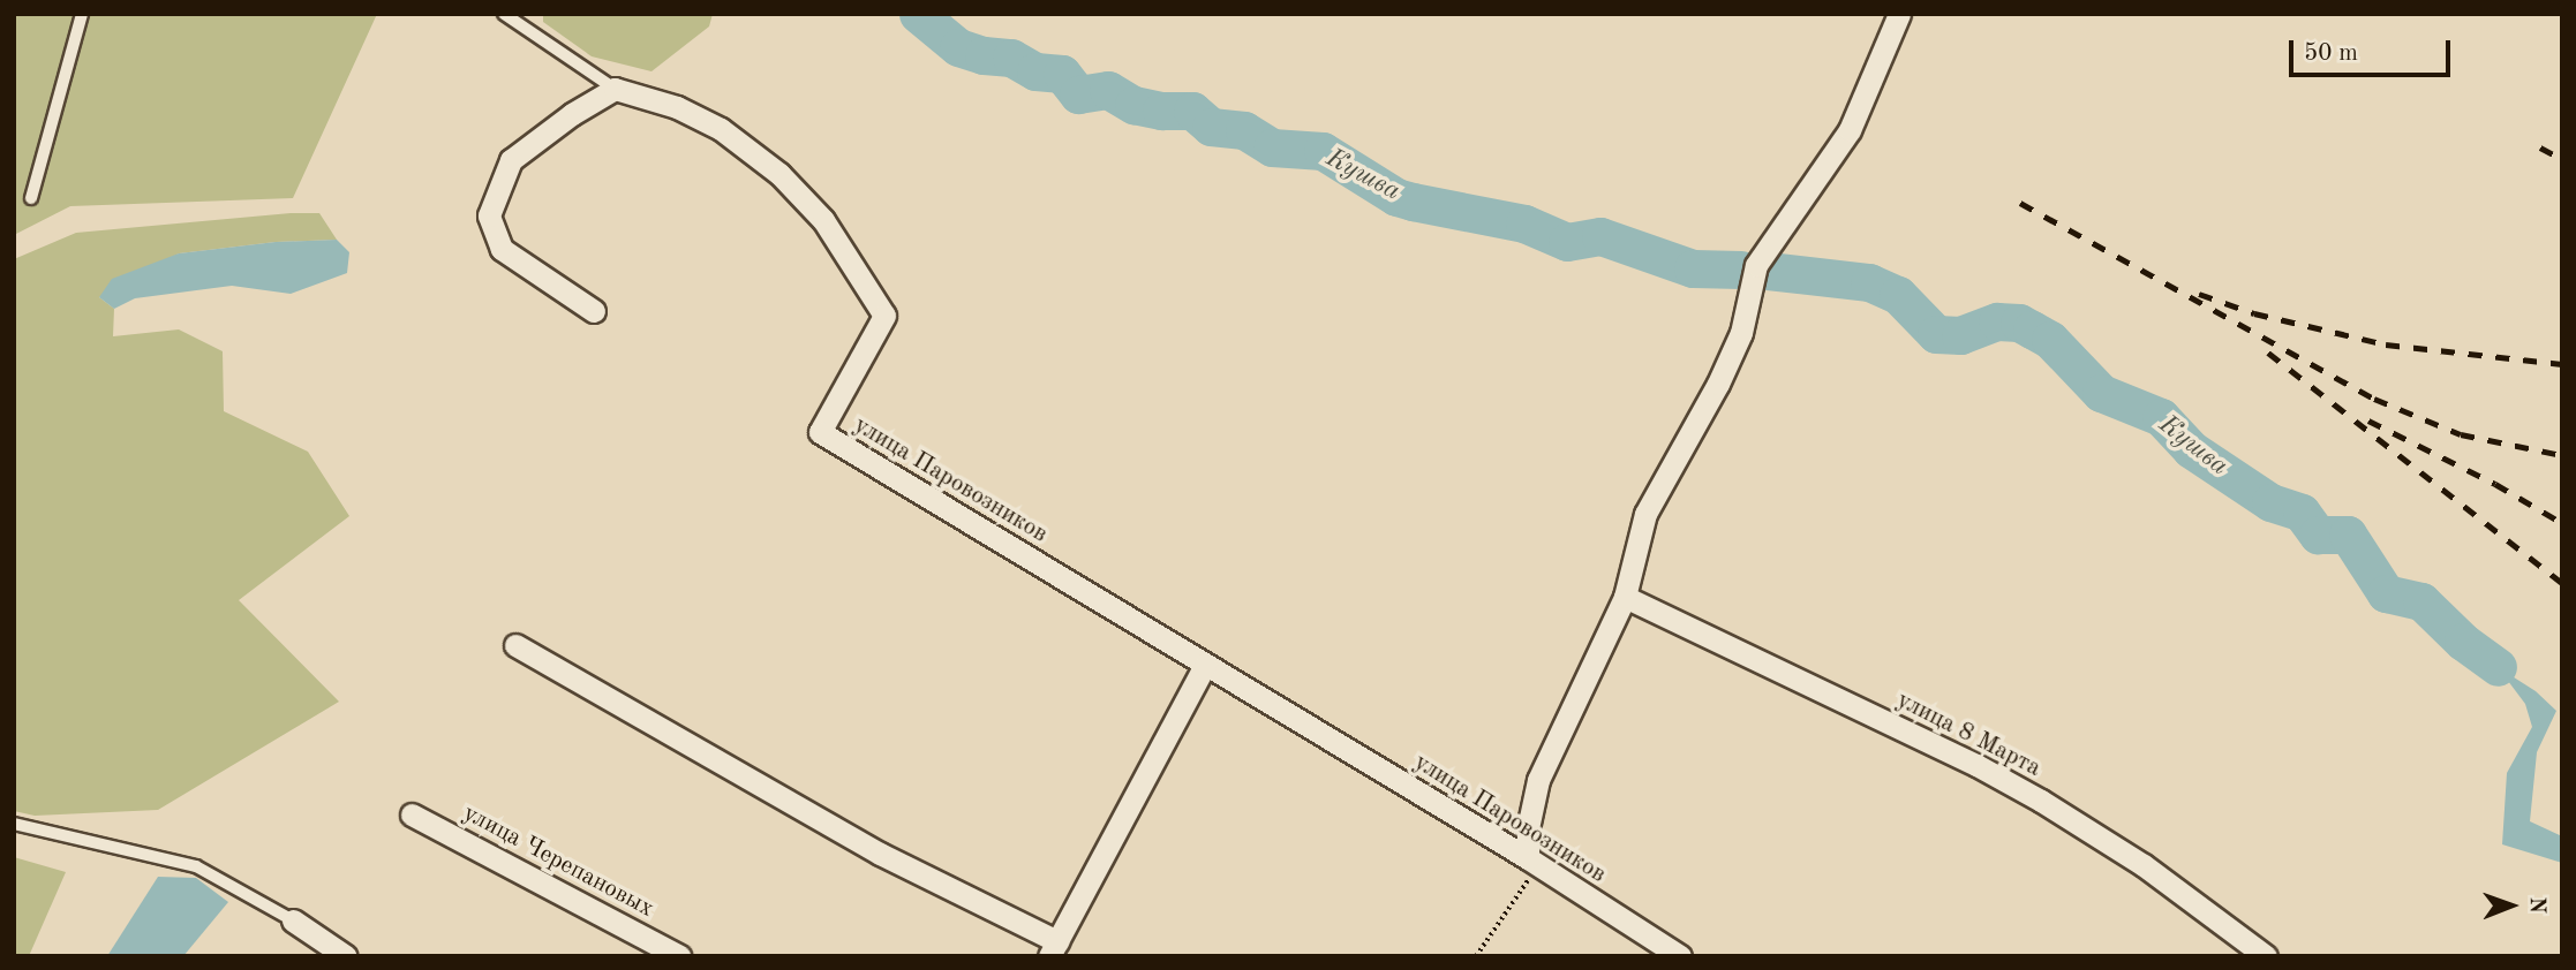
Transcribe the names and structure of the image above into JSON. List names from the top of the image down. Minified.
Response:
{"streets":{"street":["улица Паровозников","улица 8 Марта","улица Черепановых"]},"water":["Кушва"],"scale_bar":"50 m","north":"right"}
